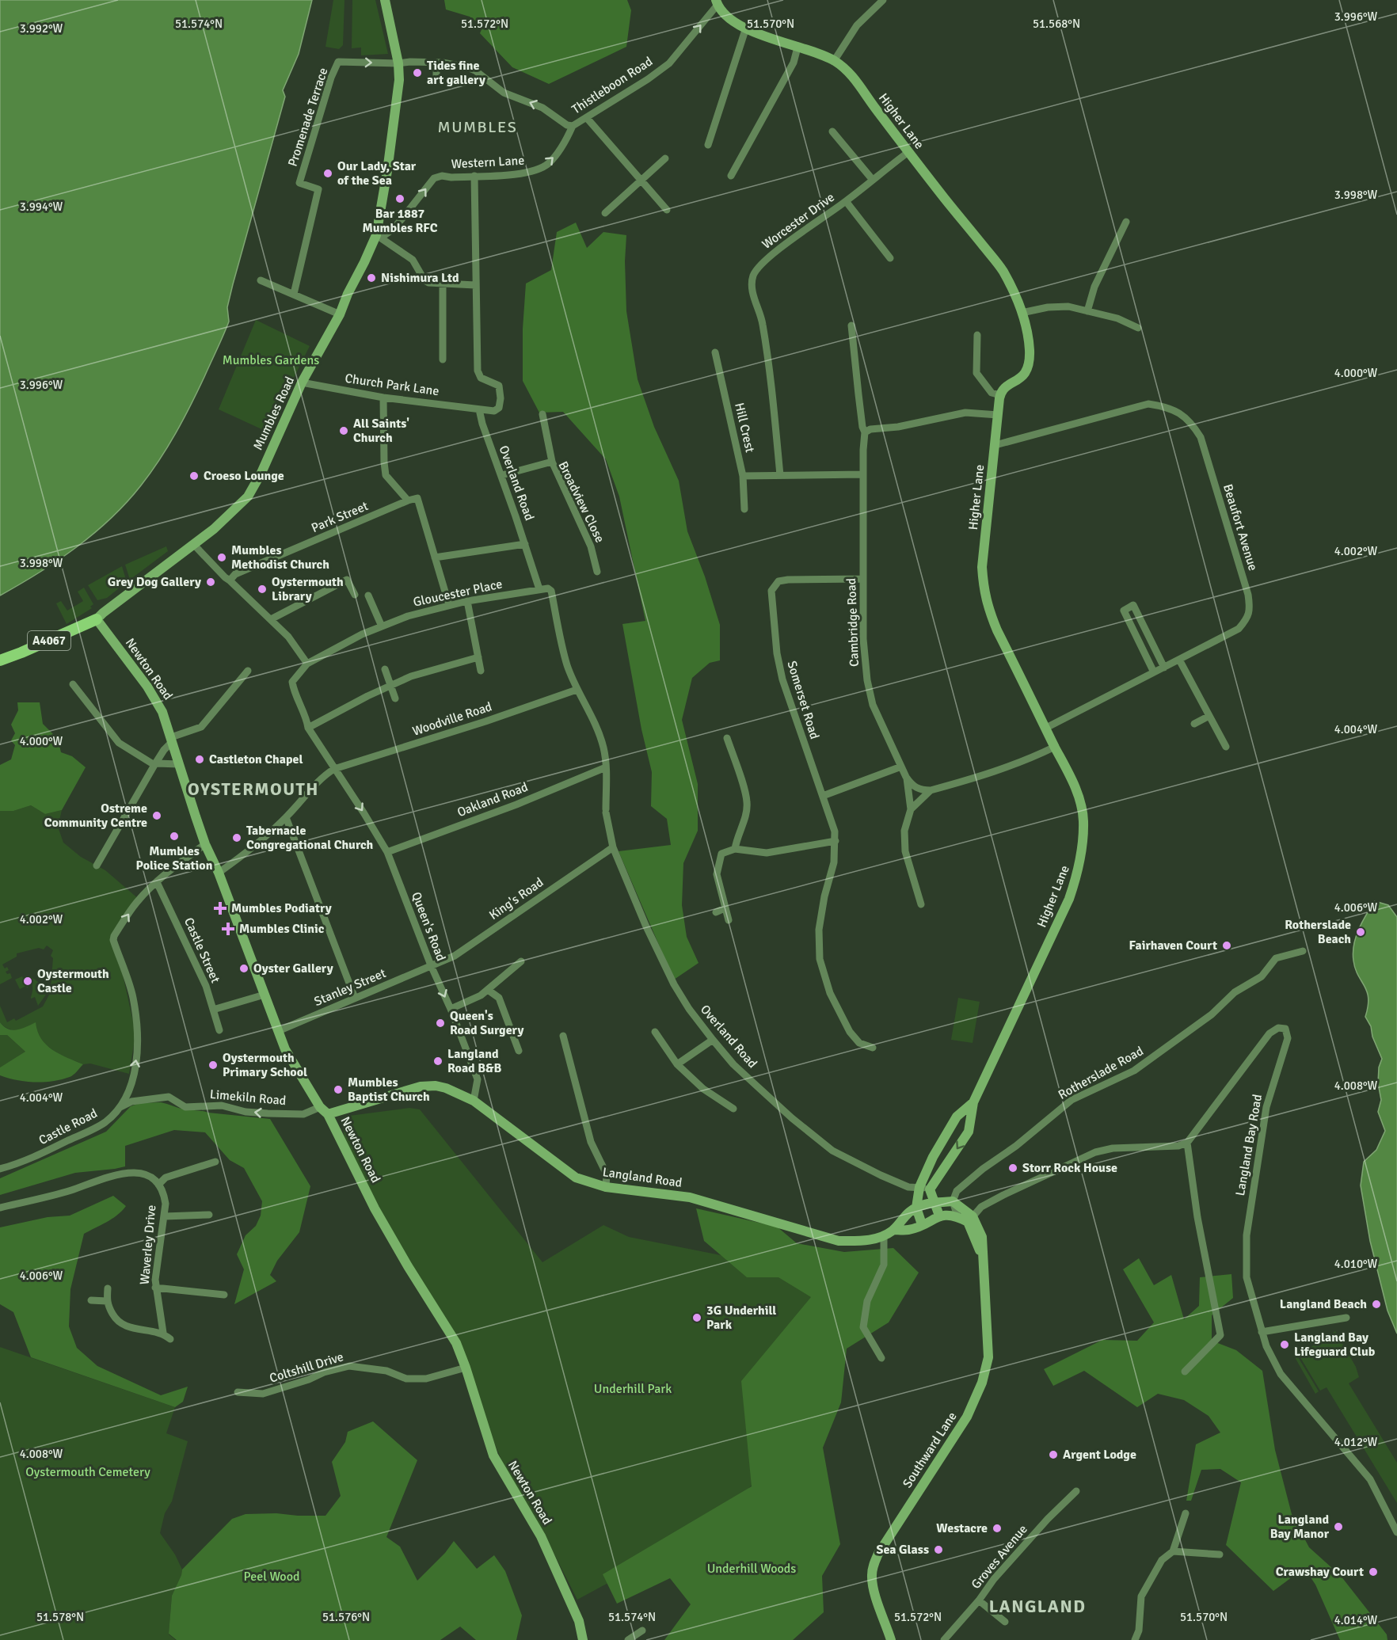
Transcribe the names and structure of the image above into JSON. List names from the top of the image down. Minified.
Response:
{"streets":{"main road":["Higher Lane","Mumbles Road","A4067","Newton Road","Langland Road","Southward Lane"],"street":["Thistleboon Road","Promenade Terrace","Western Lane","Worcester Drive","Church Park Lane","Hill Crest","Overland Road","Broadview Close","Park Street","Beaufort Avenue","Gloucester Place","Cambridge Road","Somerset Road","Woodville Road","Oakland Road","King's Road","Queen's Road","Castle Street","Stanley Street","Rotherslade Road","Limekiln Road","Castle Road","Langland Bay Road","Waverley Drive","Coltshill Drive","Groves Avenue"]},"crossings":[["Thistleboon Road","Promenade Terrace"],["Thistleboon Road","Higher Lane"],["Thistleboon Road","Western Lane"],["Promenade Terrace","Western Lane"],["Promenade Terrace","Mumbles Road"],["Higher Lane","Worcester Drive"],["Higher Lane","Overland Road"],["Higher Lane","Beaufort Avenue"],["Higher Lane","Langland Road"],["Western Lane","Mumbles Road"],["Church Park Lane","Mumbles Road"],["Church Park Lane","Overland Road"],["Mumbles Road","Newton Road"],["Overland Road","Broadview Close"],["Overland Road","Gloucester Place"],["Overland Road","Woodville Road"],["Overland Road","Oakland Road"],["Overland Road","King's Road"],["Gloucester Place","Queen's Road"],["Cambridge Road","Somerset Road"],["Newton Road","Stanley Street"],["Newton Road","Limekiln Road"],["Newton Road","Castle Road"],["Newton Road","Langland Road"],["Newton Road","Coltshill Drive"],["Woodville Road","Queen's Road"],["Oakland Road","Queen's Road"],["King's Road","Queen's Road"],["King's Road","Stanley Street"],["Queen's Road","Stanley Street"],["Queen's Road","Langland Road"],["Castle Street","Castle Road"],["Rotherslade Road","Langland Road"],["Limekiln Road","Castle Road"],["Langland Road","Southward Lane"]],"one_way":["Thistleboon Road","Western Lane","Limekiln Road","Castle Road"],"districts":["MUMBLES","OYSTERMOUTH","LANGLAND"],"parks":["Mumbles Gardens","Underhill Park","Oystermouth Cemetery","Underhill Woods","Peel Wood"],"places":{"other":["Tides fine art gallery","Our Lady, Star of the Sea","Bar 1887 Mumbles RFC","Nishimura Ltd","All Saints' Church","Croeso Lounge","Mumbles Methodist Church","Grey Dog Gallery","Oystermouth Library","Castleton Chapel","Ostreme Community Centre","Mumbles Police Station","Tabernacle Congregational Church","Rotherslade Beach","Fairhaven Court","Oyster Gallery","Oystermouth Castle","Queen's Road Surgery","Langland Road B&B","Oystermouth Primary School","Mumbles Baptist Church","Storr Rock House","Langland Beach","3G Underhill Park","Langland Bay Lifeguard Club","Argent Lodge","Langland Bay Manor","Westacre","Sea Glass","Crawshay Court"],"health":["Mumbles Podiatry","Mumbles Clinic"]},"coordinates":["3.996°W","51.574°N","51.572°N","51.570°N","51.568°N","3.992°W","3.998°W","3.994°W","4.000°W","4.002°W","4.004°W","4.006°W","4.008°W","4.010°W","4.012°W","51.578°N","51.576°N","4.014°W"]}
